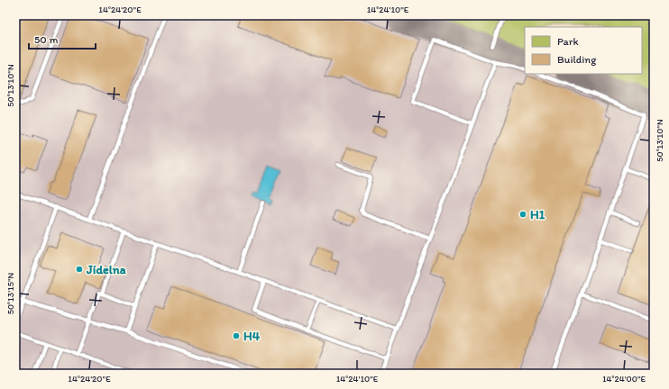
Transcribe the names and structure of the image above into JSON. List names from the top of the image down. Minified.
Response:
{"places":["H1","Jídelna","H4"],"legend":["Park","Building"],"scale_bar":"50 m","coordinates":["14°24'20\"E","14°24'10\"E","50°13'10\"N","50°13'15\"N","14°24'00\"E"]}
